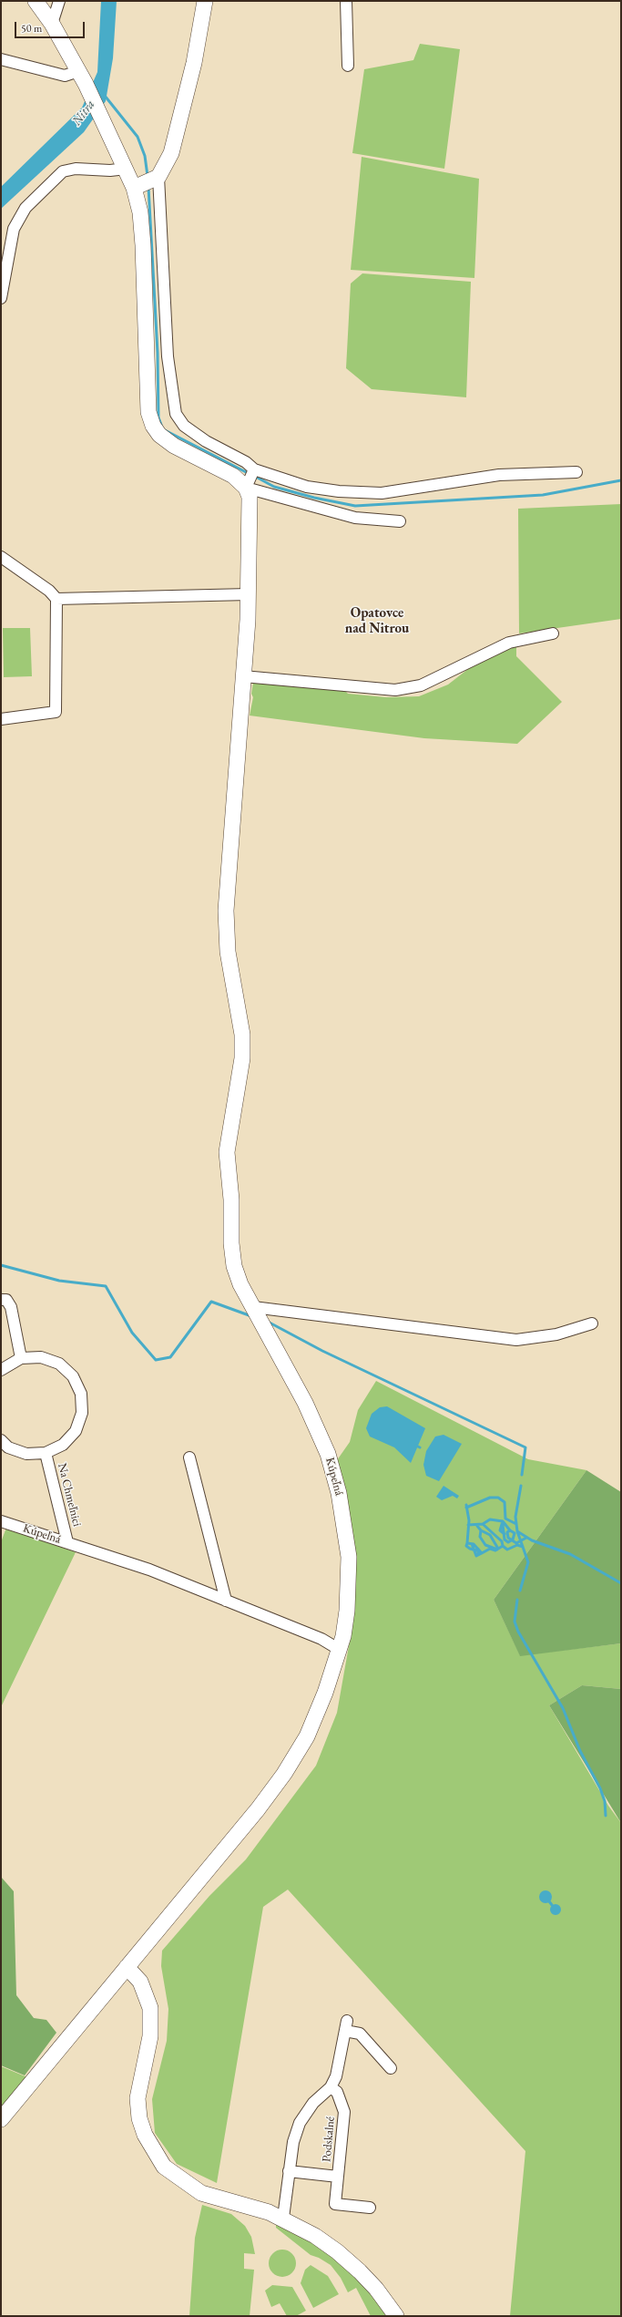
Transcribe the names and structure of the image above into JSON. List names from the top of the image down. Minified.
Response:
{"streets":{"street":["Kúpeľná","Na Chmeľnici","Podskalné"]},"crossings":[["Kúpeľná","Na Chmeľnici"]],"districts":["Opatovce nad Nitrou"],"water":["Nitra"],"scale_bar":"50 m"}
